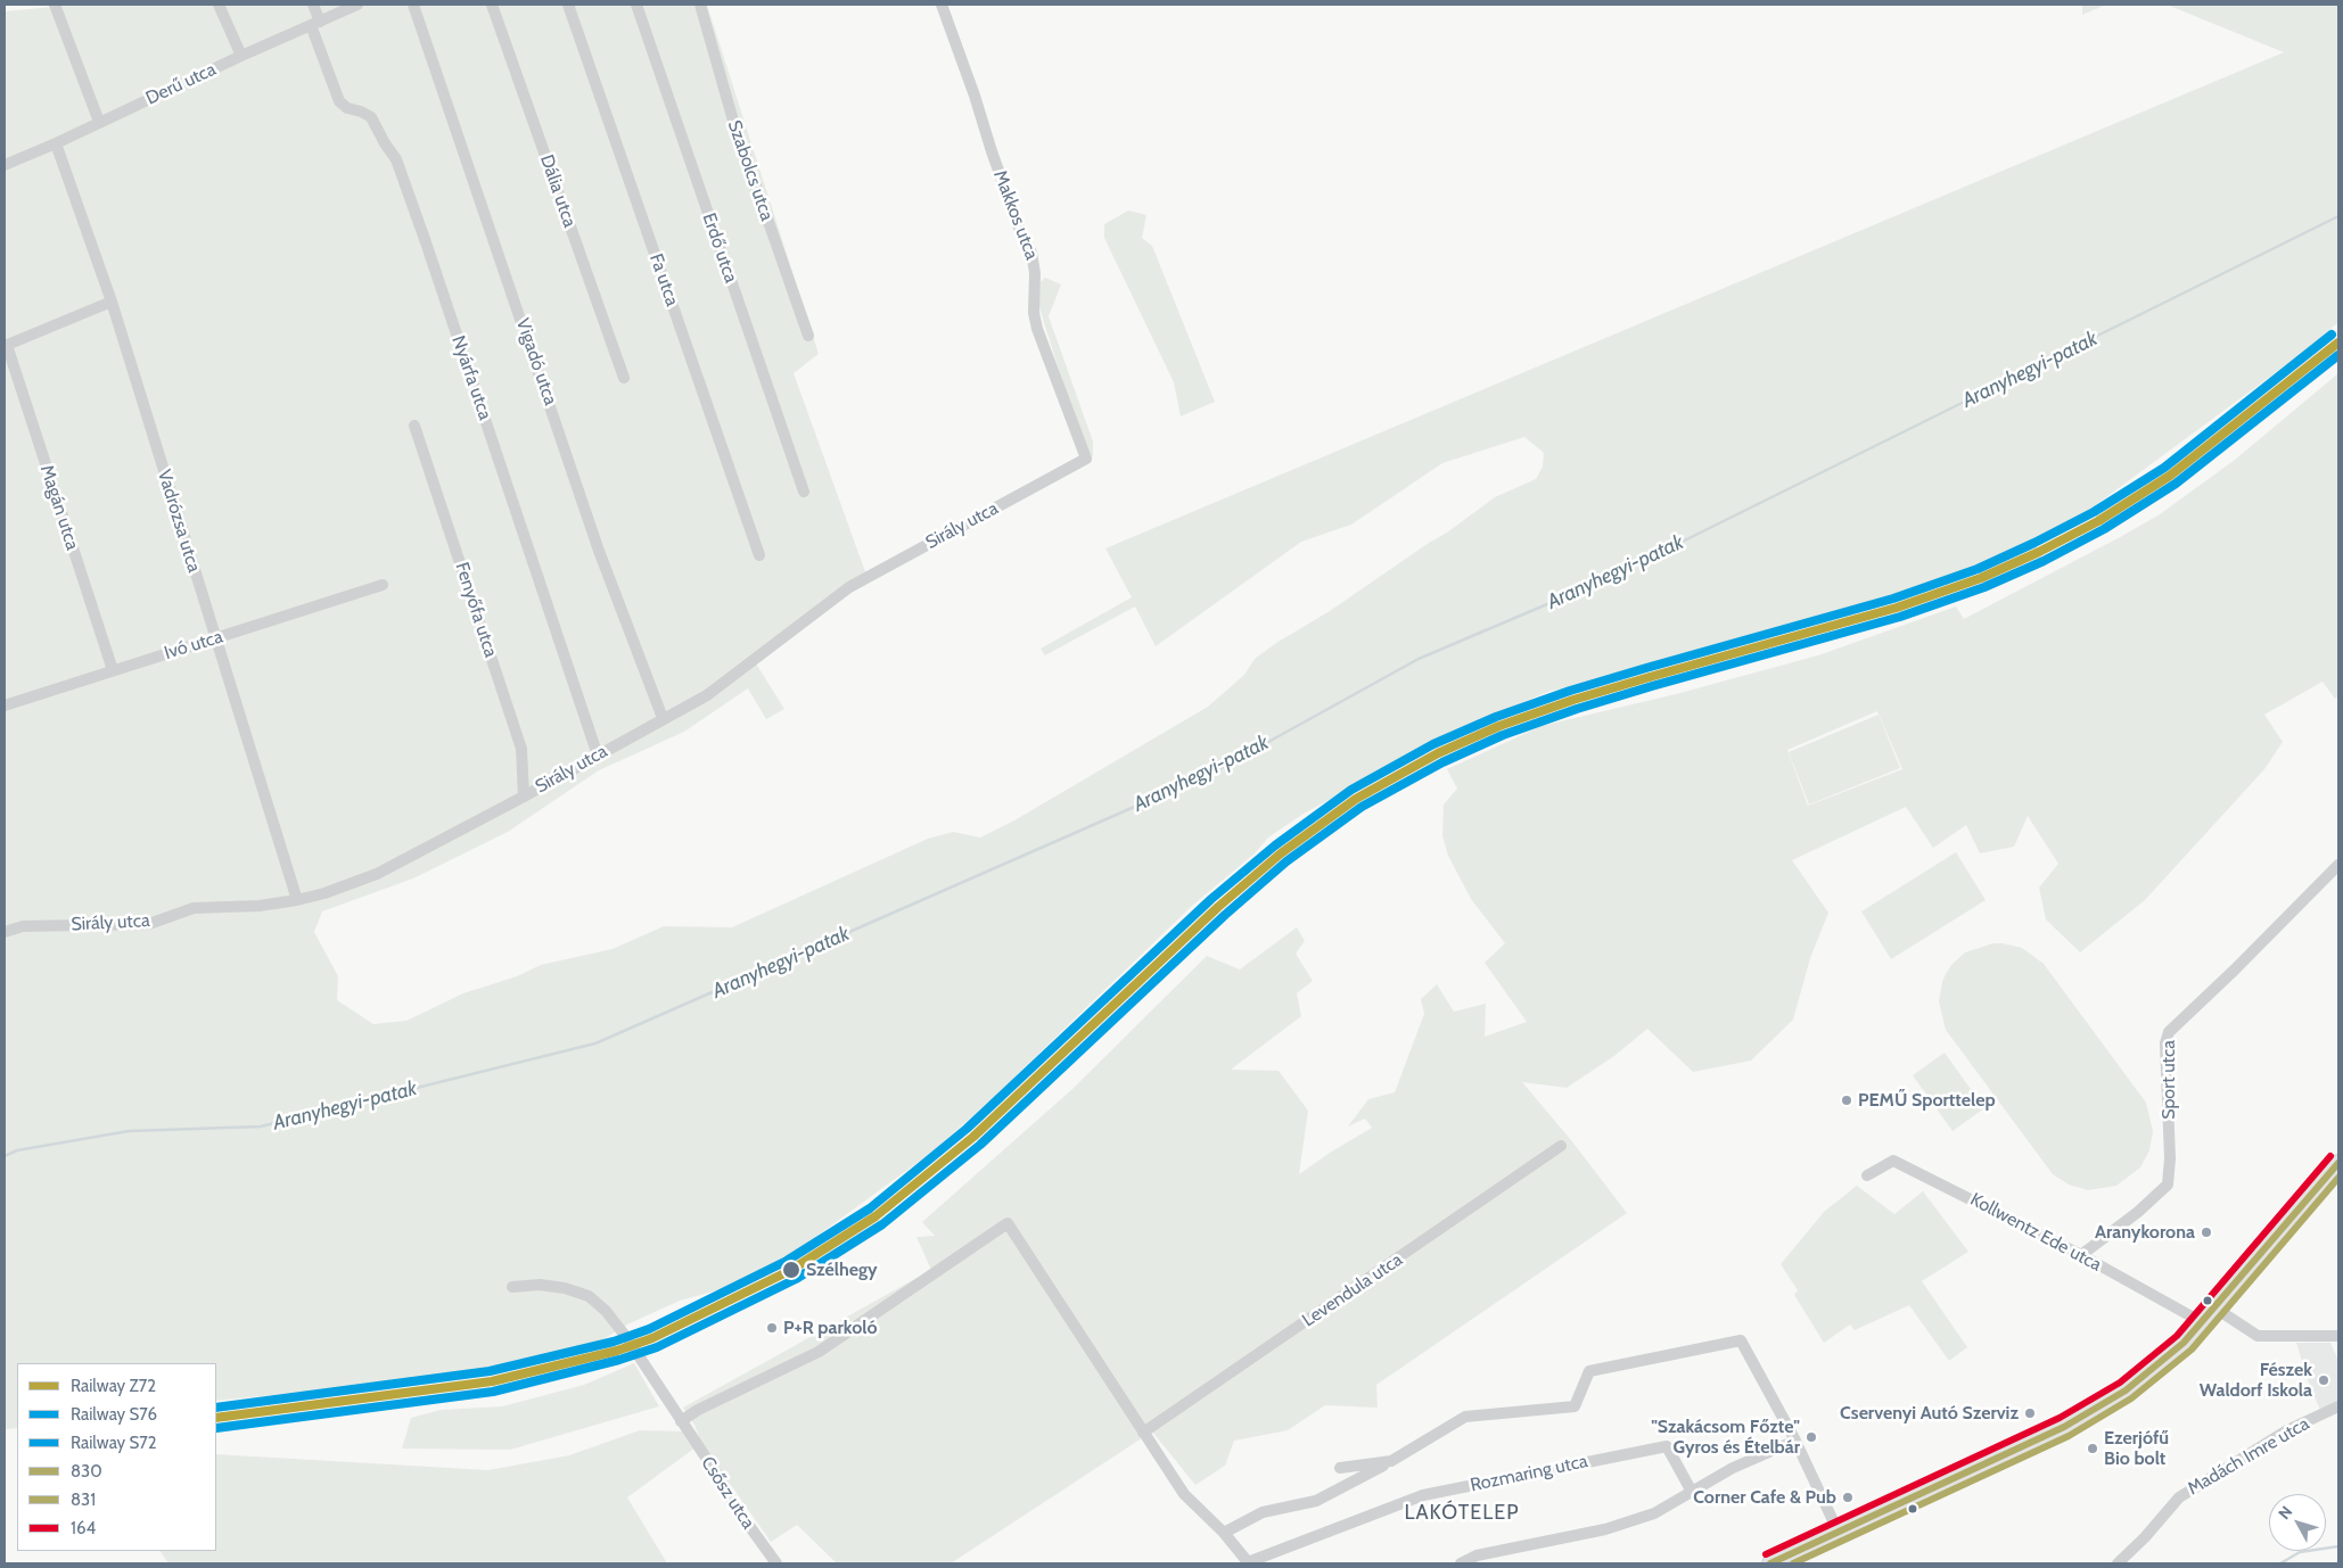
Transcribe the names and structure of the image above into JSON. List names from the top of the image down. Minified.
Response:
{"streets":{"street":["Derű utca","Szabolcs utca","Dália utca","Makkos utca","Erdő utca","Fa utca","Vigadó utca","Nyárfa utca","Magán utca","Vadrózsa utca","Sirály utca","Fenyőfa utca","Ivó utca","Sport utca","Kollwentz Ede utca","Levendula utca","Madách Imre utca","Rozmaring utca","Csősz utca"]},"crossings":[["Derű utca","Nyárfa utca"],["Derű utca","Vadrózsa utca"],["Makkos utca","Sirály utca"],["Vigadó utca","Sirály utca"],["Nyárfa utca","Sirály utca"],["Magán utca","Ivó utca"],["Vadrózsa utca","Sirály utca"],["Vadrózsa utca","Ivó utca"],["Sirály utca","Fenyőfa utca"],["Sport utca","Kollwentz Ede utca"]],"districts":["LAKÓTELEP"],"water":["Aranyhegyi-patak"],"places":["PEMŰ Sporttelep","Aranykorona","Szélhegy","P+R parkoló","Fészek Waldorf Iskola","Cservenyi Autó Szerviz","\"Szakácsom Főzte\" Gyros és Ételbár","Ezerjófű Bio bolt","Corner Cafe & Pub"],"lines":["rail line S72","rail line Z72","rail line S76","transit line 164","transit line 830","transit line 831"],"legend":["Railway Z72","Railway S76","Railway S72","830","831","164"],"north":"top left"}
